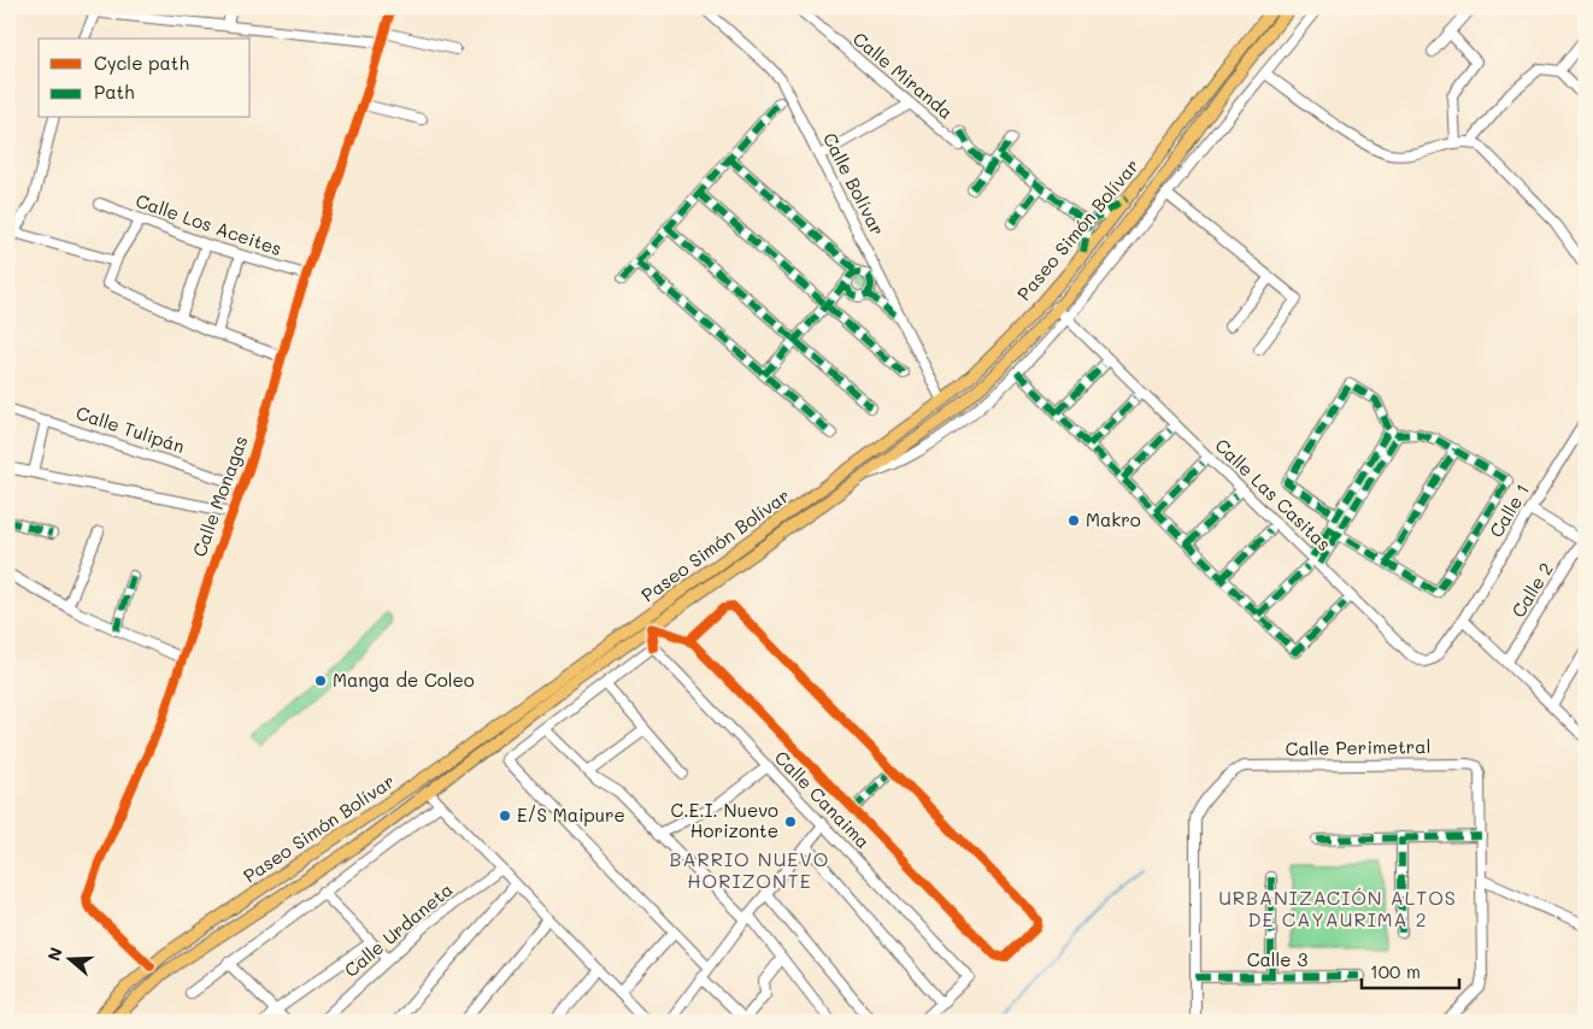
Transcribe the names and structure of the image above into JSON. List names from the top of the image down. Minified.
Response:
{"streets":{"main road":["Paseo Simón Bolívar"],"street":["Calle Miranda","Calle Bolívar","Calle Los Aceites","Calle Tulipán","Calle Las Casitas","Calle Monagas","Calle 1","Calle 2","Calle Perimetral","Calle Canaima","Calle Urdaneta","Calle 3"]},"crossings":[["Calle Bolívar","Paseo Simón Bolívar"],["Calle Los Aceites","Calle Monagas"],["Paseo Simón Bolívar","Calle Las Casitas"],["Paseo Simón Bolívar","Calle Monagas"],["Calle Tulipán","Calle Monagas"],["Calle Las Casitas","Calle 1"],["Calle Perimetral","Calle 3"]],"districts":["BARRIO NUEVO HORIZONTE","URBANIZACIÓN ALTOS DE CAYAURIMA 2"],"places":["Makro","Manga de Coleo","E/S Maipure","C.E.I. Nuevo Horizonte"],"legend":["Cycle path","Path"],"scale_bar":"100 m","north":"left"}
